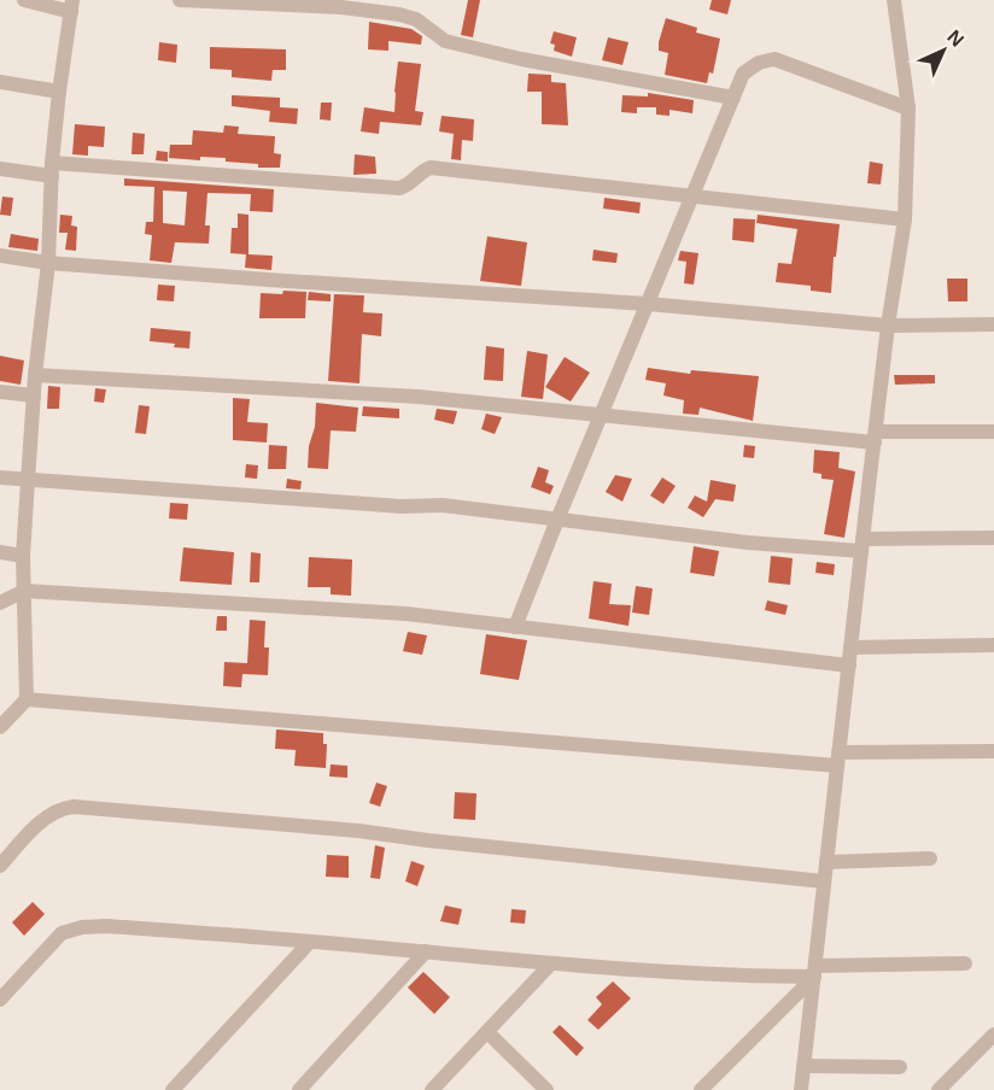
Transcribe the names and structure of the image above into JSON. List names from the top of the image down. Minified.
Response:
{"north":"top right"}
